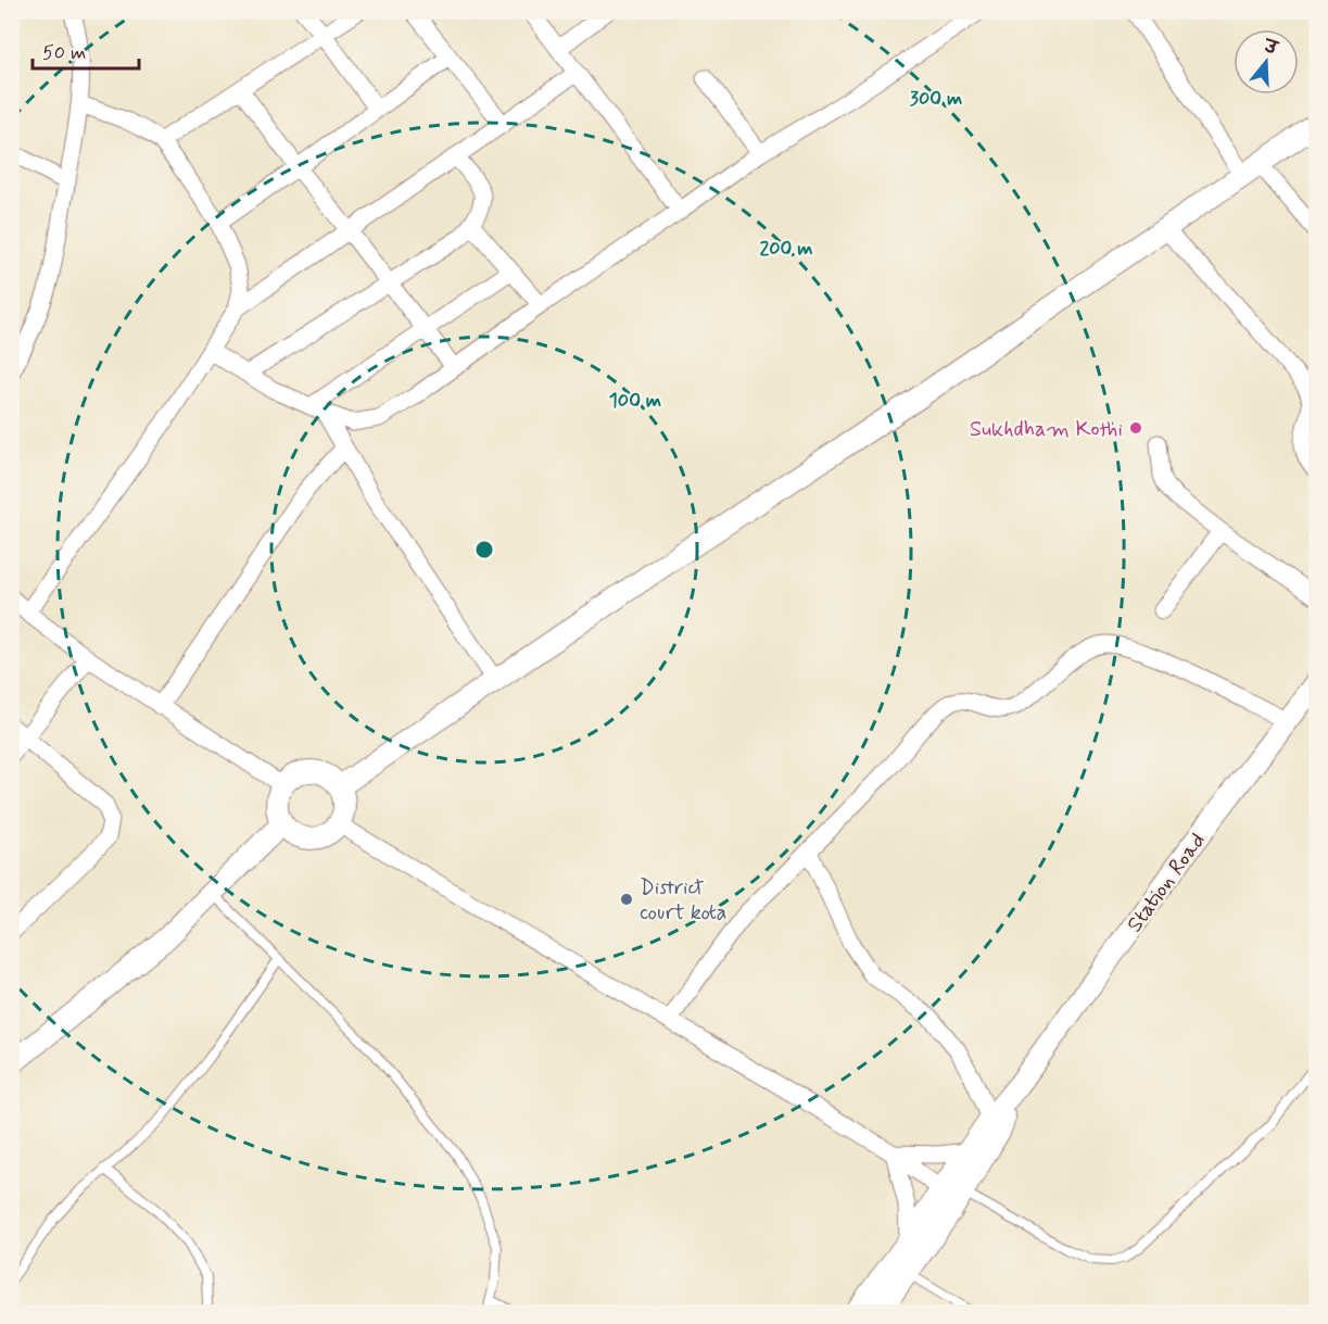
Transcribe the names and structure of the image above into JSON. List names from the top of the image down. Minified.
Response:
{"streets":{"street":["Station Road"]},"places":["Sukhdham Kothi","District court kota"],"scale_bar":"50 m","north":"top","rings":["300 m","200 m","100 m"]}
